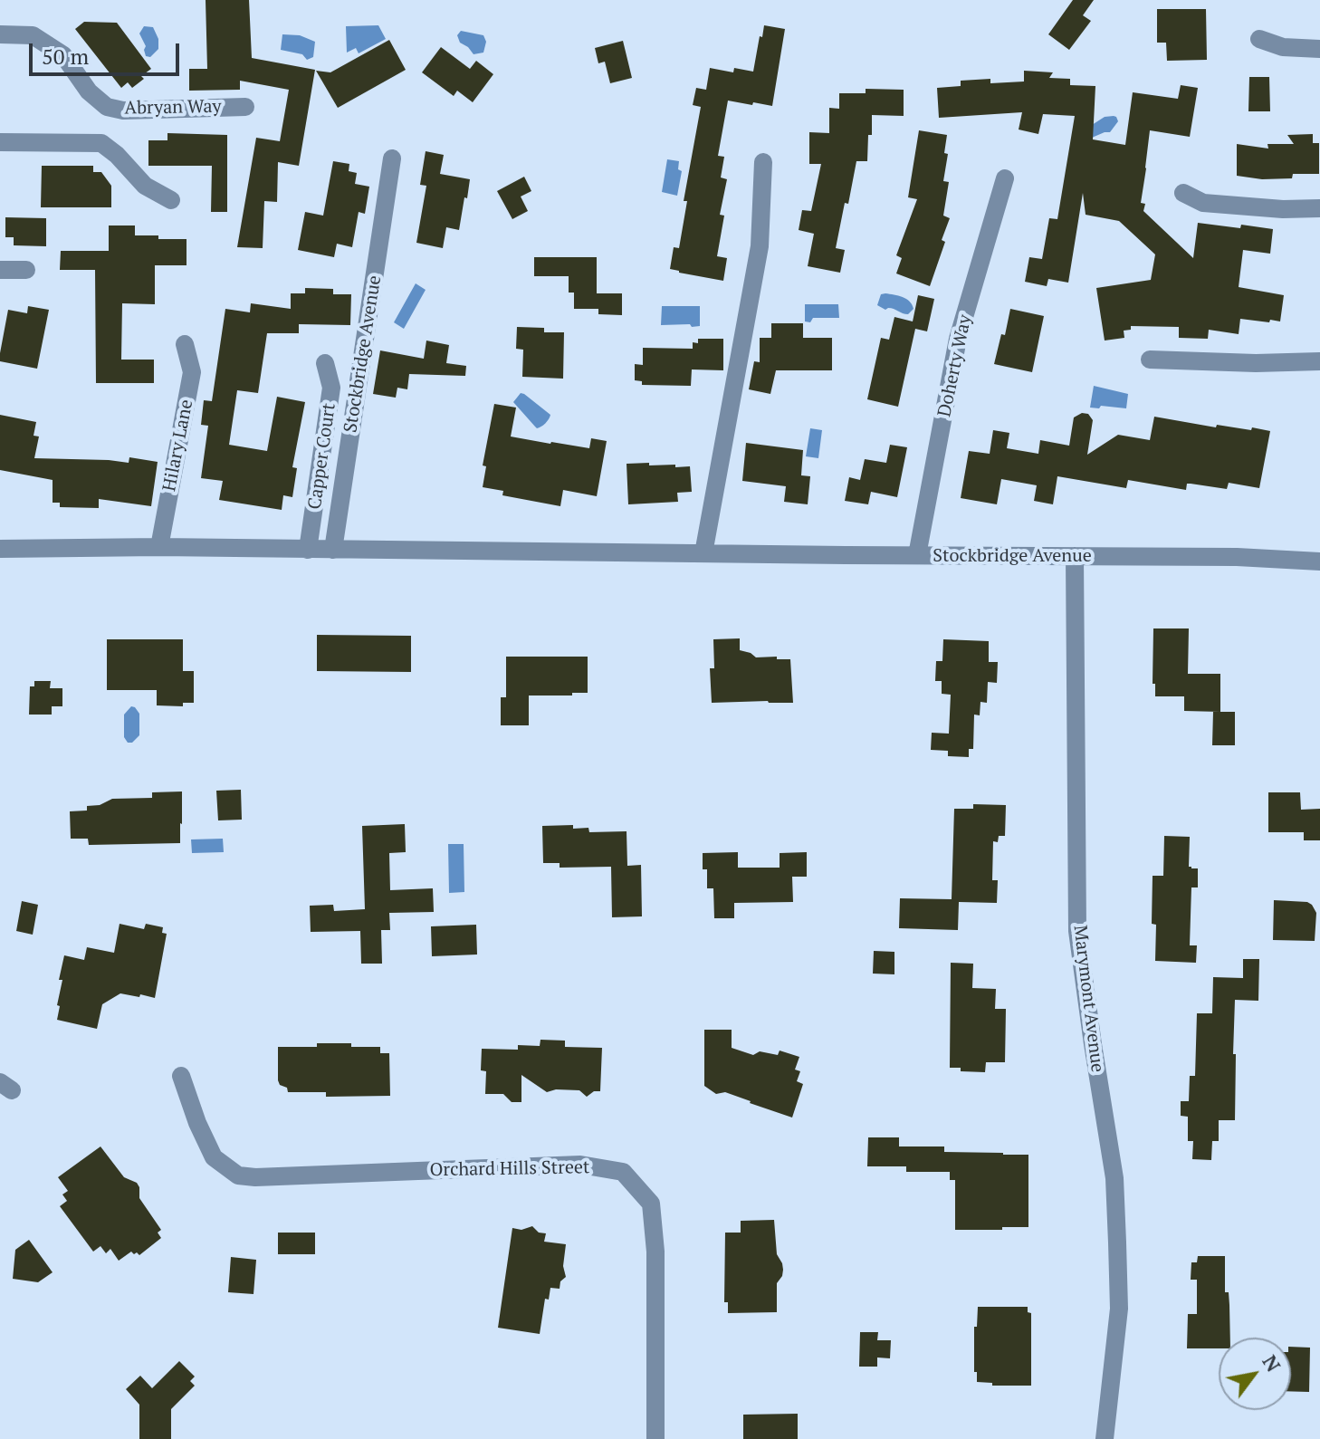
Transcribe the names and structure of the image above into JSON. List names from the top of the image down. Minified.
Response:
{"streets":{"street":["Abryan Way","Stockbridge Avenue","Doherty Way","Hilary Lane","Capper Court","Marymont Avenue","Orchard Hills Street"]},"crossings":[["Stockbridge Avenue","Doherty Way"],["Stockbridge Avenue","Hilary Lane"],["Stockbridge Avenue","Capper Court"],["Stockbridge Avenue","Marymont Avenue"]],"scale_bar":"50 m","north":"top right"}
